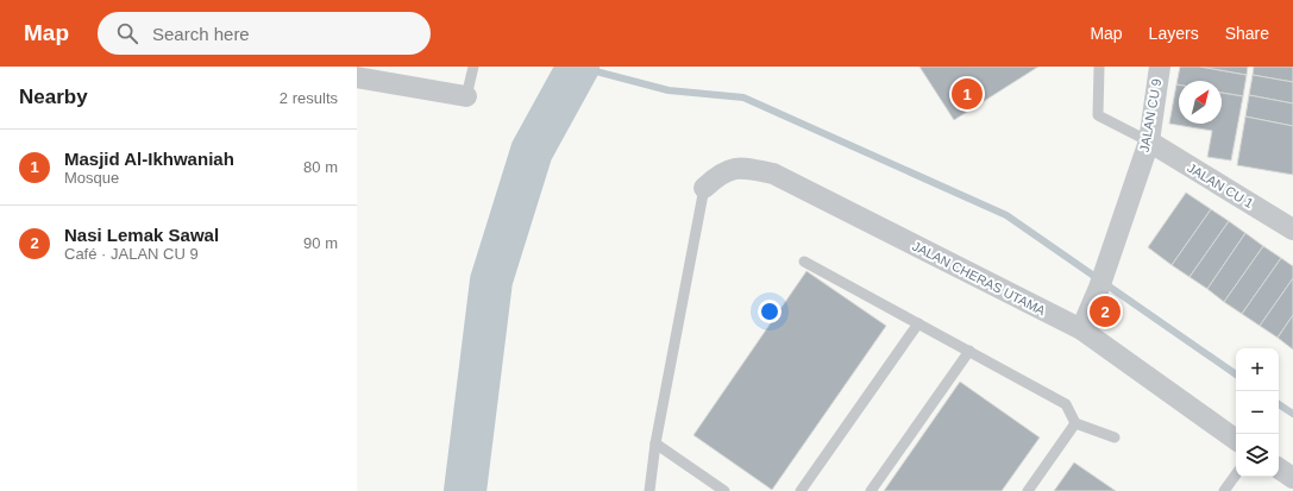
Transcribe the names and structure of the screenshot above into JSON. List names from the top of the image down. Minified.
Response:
{"streets":{"street":["JALAN CU 9","JALAN CU 1","JALAN CHERAS UTAMA"]},"crossings":[["JALAN CU 9","JALAN CU 1"],["JALAN CU 9","JALAN CHERAS UTAMA"]],"north":"top right","page":{"header":"Map","search":"Search here","nav":["Map","Layers","Share"],"heading":["Nearby","2 results"],"pins":["1","2"],"list":[{"mark":"1","name":"Masjid Al-Ikhwaniah","note":"Mosque","value":"80 m"},{"mark":"2","name":"Nasi Lemak Sawal","note":"Café · JALAN CU 9","value":"90 m"}],"map_buttons":["+","−"]}}
